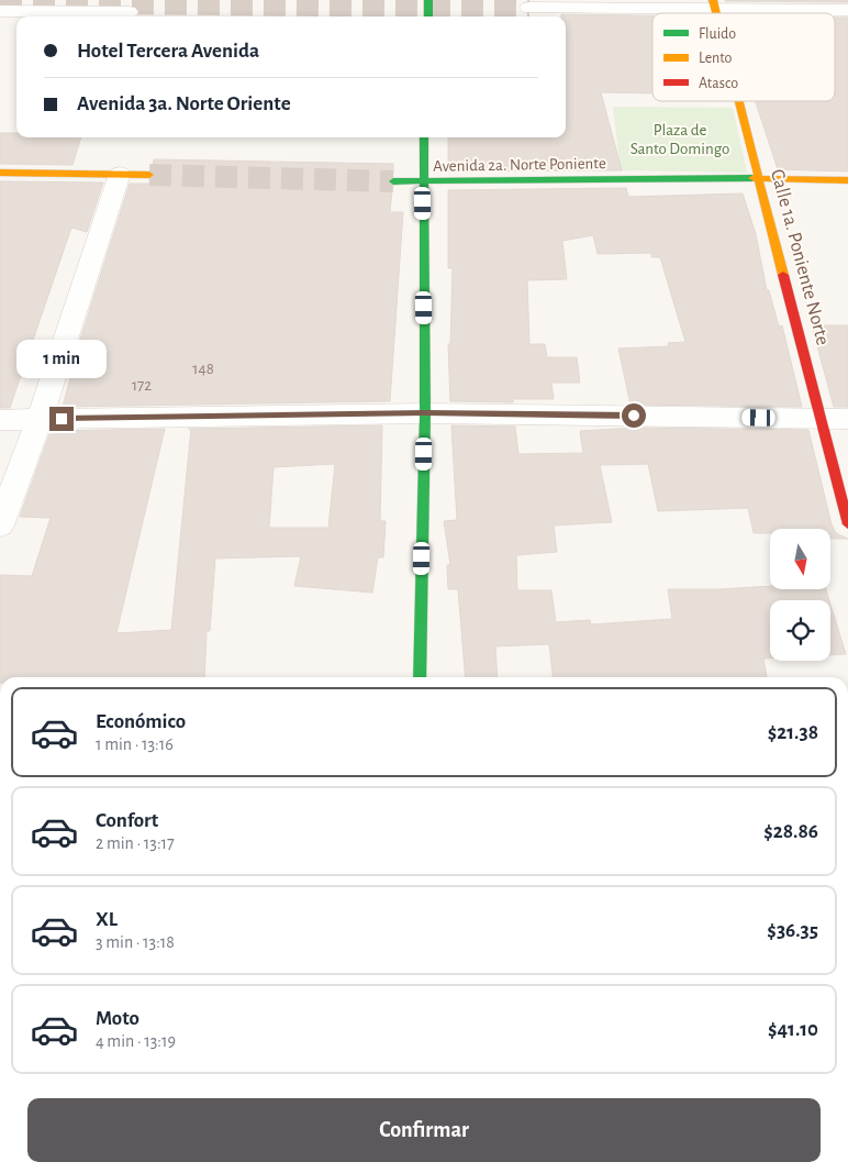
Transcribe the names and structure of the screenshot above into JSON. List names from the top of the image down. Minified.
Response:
{"streets":{"main road":["Avenida 2a. Norte Poniente","Calle 1a. Poniente Norte"]},"crossings":[["Avenida 2a. Norte Poniente","Calle 1a. Poniente Norte"]],"parks":["Plaza de Santo Domingo"],"house_numbers":["148","172"],"legend":["Fluido","Lento","Atasco"],"north":"bottom","page":{"banner":["Hotel Tercera Avenida","Avenida 3a. Norte Oriente"],"bubble":"1 min","list":[{"name":"Económico","note":"1 min · 13:16","value":"$21.38"},{"name":"Confort","note":"2 min · 13:17","value":"$28.86"},{"name":"XL","note":"3 min · 13:18","value":"$36.35"},{"name":"Moto","note":"4 min · 13:19","value":"$41.10"}],"buttons":"Confirmar"}}
